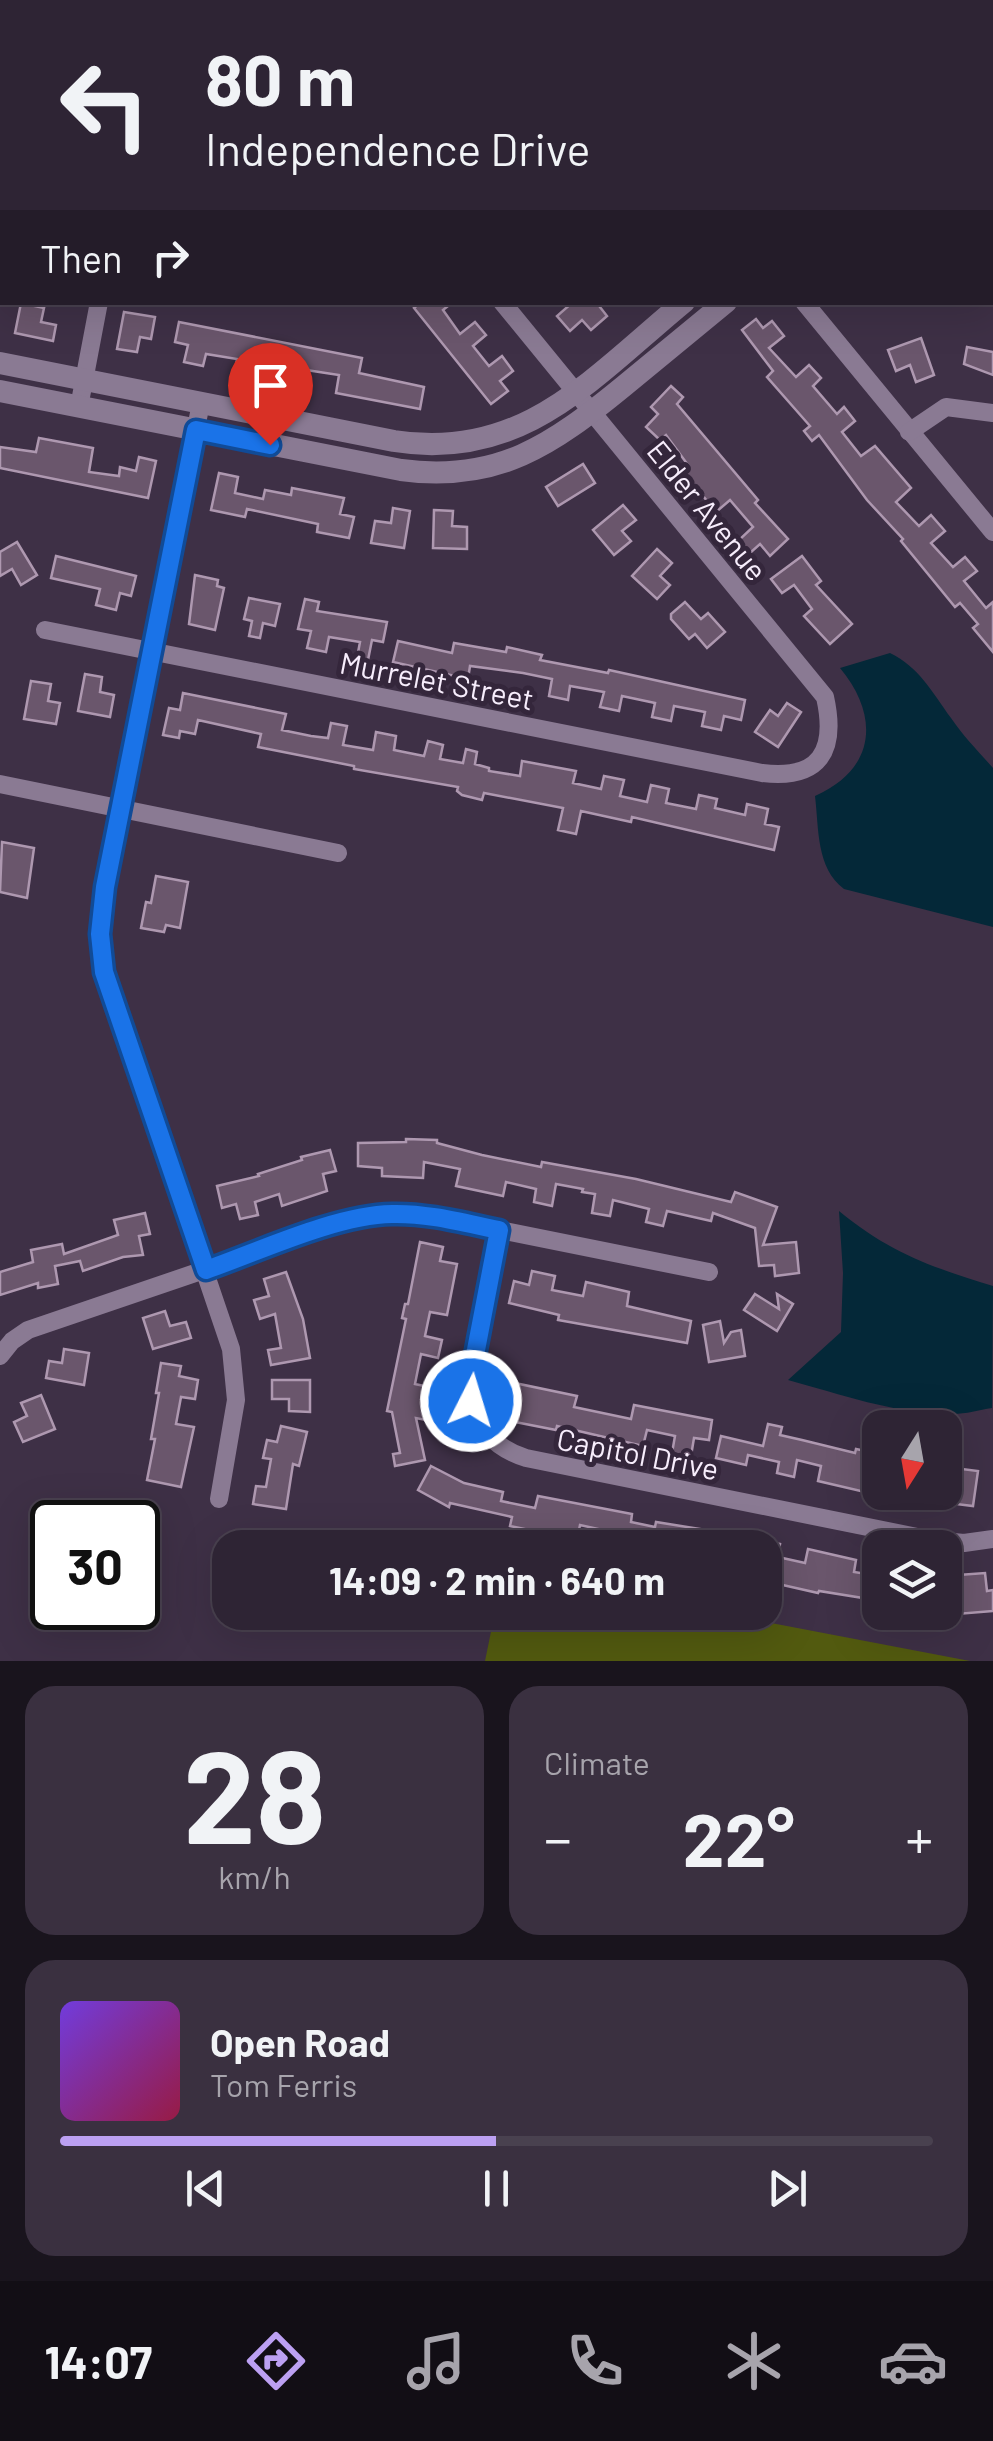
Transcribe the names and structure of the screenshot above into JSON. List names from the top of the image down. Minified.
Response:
{"streets":{"street":["Elder Avenue","Murrelet Street","Capitol Drive"]},"crossings":[["Elder Avenue","Murrelet Street"]],"north":"bottom","page":{"turn":["80 m","Independence Drive"],"then":"Then","limit":"30","trip":"14:09 · 2 min · 640 m","tile":[["28","km/h"],"Climate"],"heat":["−","22°","+"],"song":["Open Road","Tom Ferris"],"tabs":"14:07"}}
